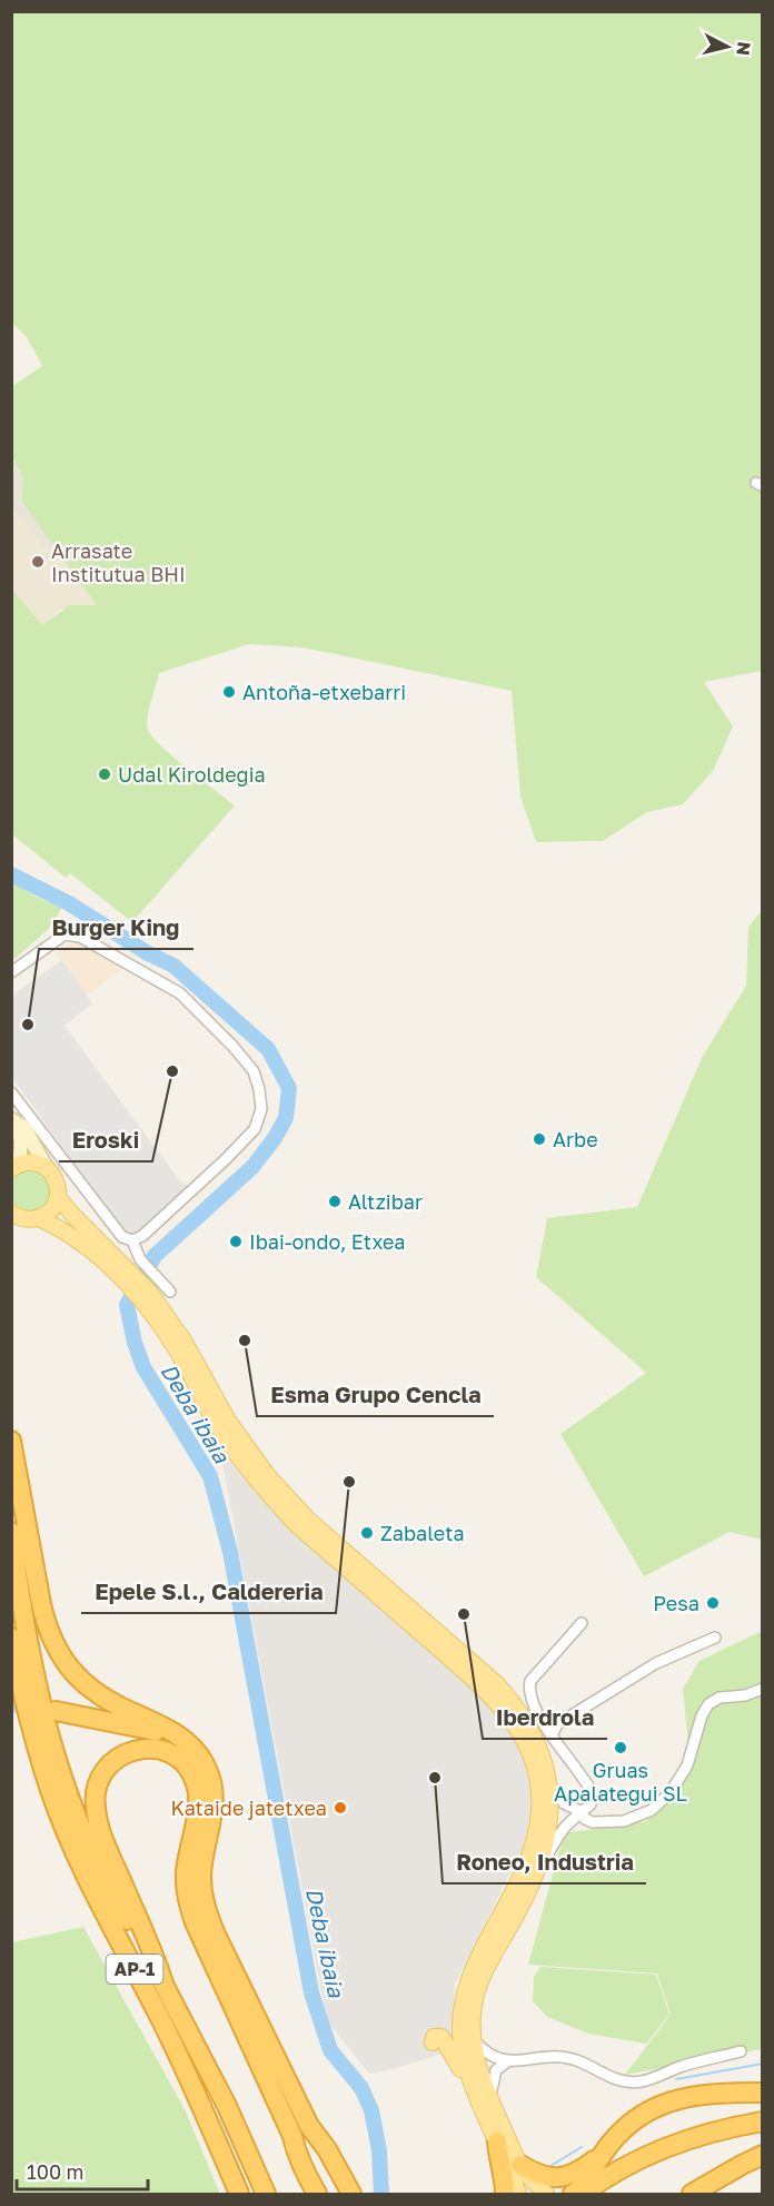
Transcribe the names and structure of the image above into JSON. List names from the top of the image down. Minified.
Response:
{"streets":{"highway":["AP-1"]},"water":["Deba ibaia"],"places":["Arrasate Institutua BHI","Antoña-etxebarri","Udal Kiroldegia","Burger King","Eroski","Arbe","Altzibar","Ibai-ondo, Etxea","Esma Grupo Cencla","Epele S.l., Caldereria","Zabaleta","Pesa","Iberdrola","Gruas Apalategui SL","Roneo, Industria","Kataide jatetxea"],"scale_bar":"100 m","north":"right"}
